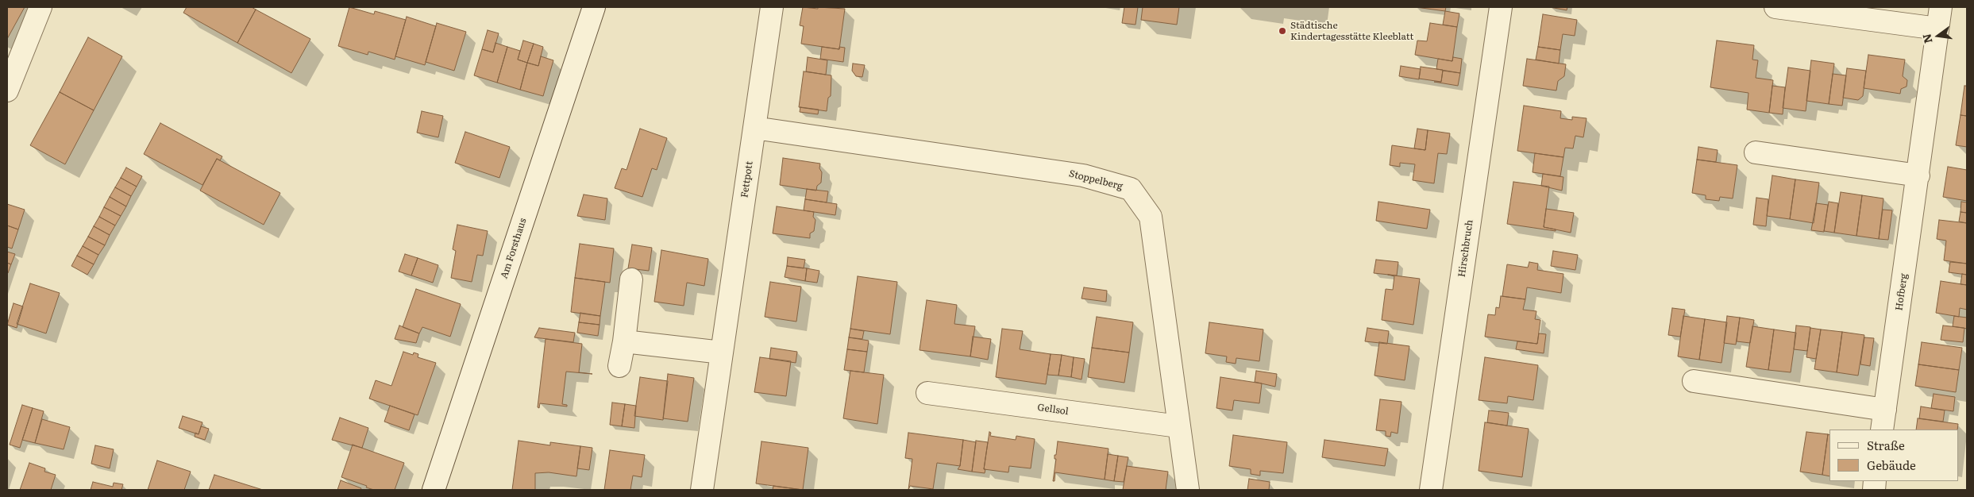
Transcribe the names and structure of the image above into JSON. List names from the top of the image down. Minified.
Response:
{"streets":{"street":["Fettpott","Stoppelberg","Am Forsthaus","Hirschbruch","Hofberg","Gellsol"]},"crossings":[["Fettpott","Stoppelberg"],["Stoppelberg","Gellsol"]],"places":["Städtische Kindertagesstätte Kleeblatt"],"legend":["Straße","Gebäude"],"north":"left"}
